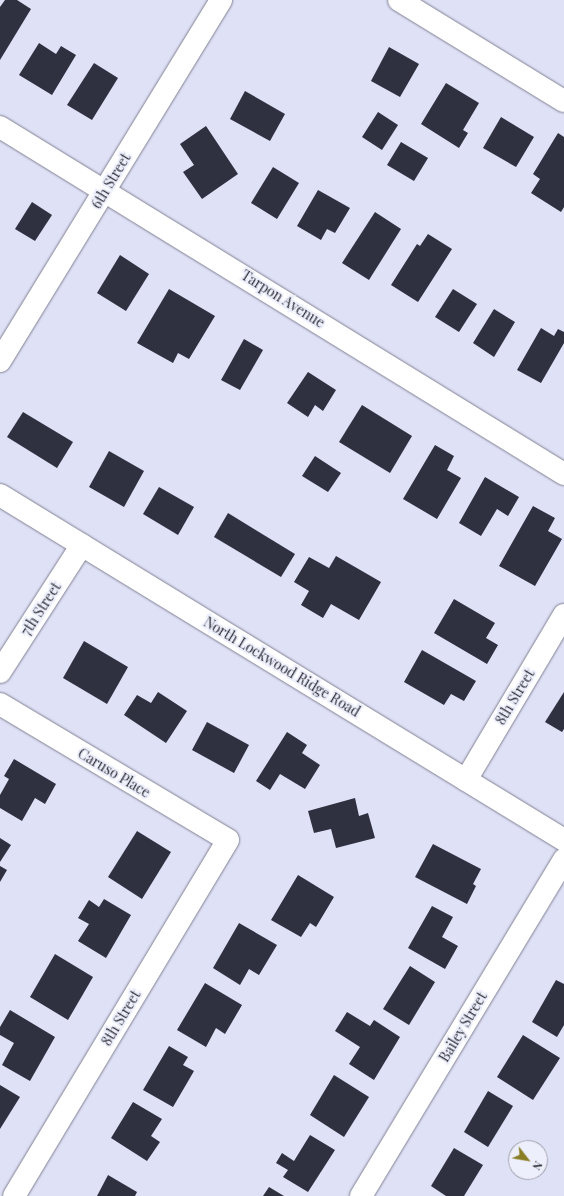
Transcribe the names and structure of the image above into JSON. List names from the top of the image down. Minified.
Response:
{"streets":{"street":["6th Street","Tarpon Avenue","7th Street","North Lockwood Ridge Road","8th Street","Caruso Place","Bailey Street"]},"crossings":[["6th Street","Tarpon Avenue"],["7th Street","North Lockwood Ridge Road"],["North Lockwood Ridge Road","8th Street"],["8th Street","Caruso Place"]],"north":"bottom right"}
